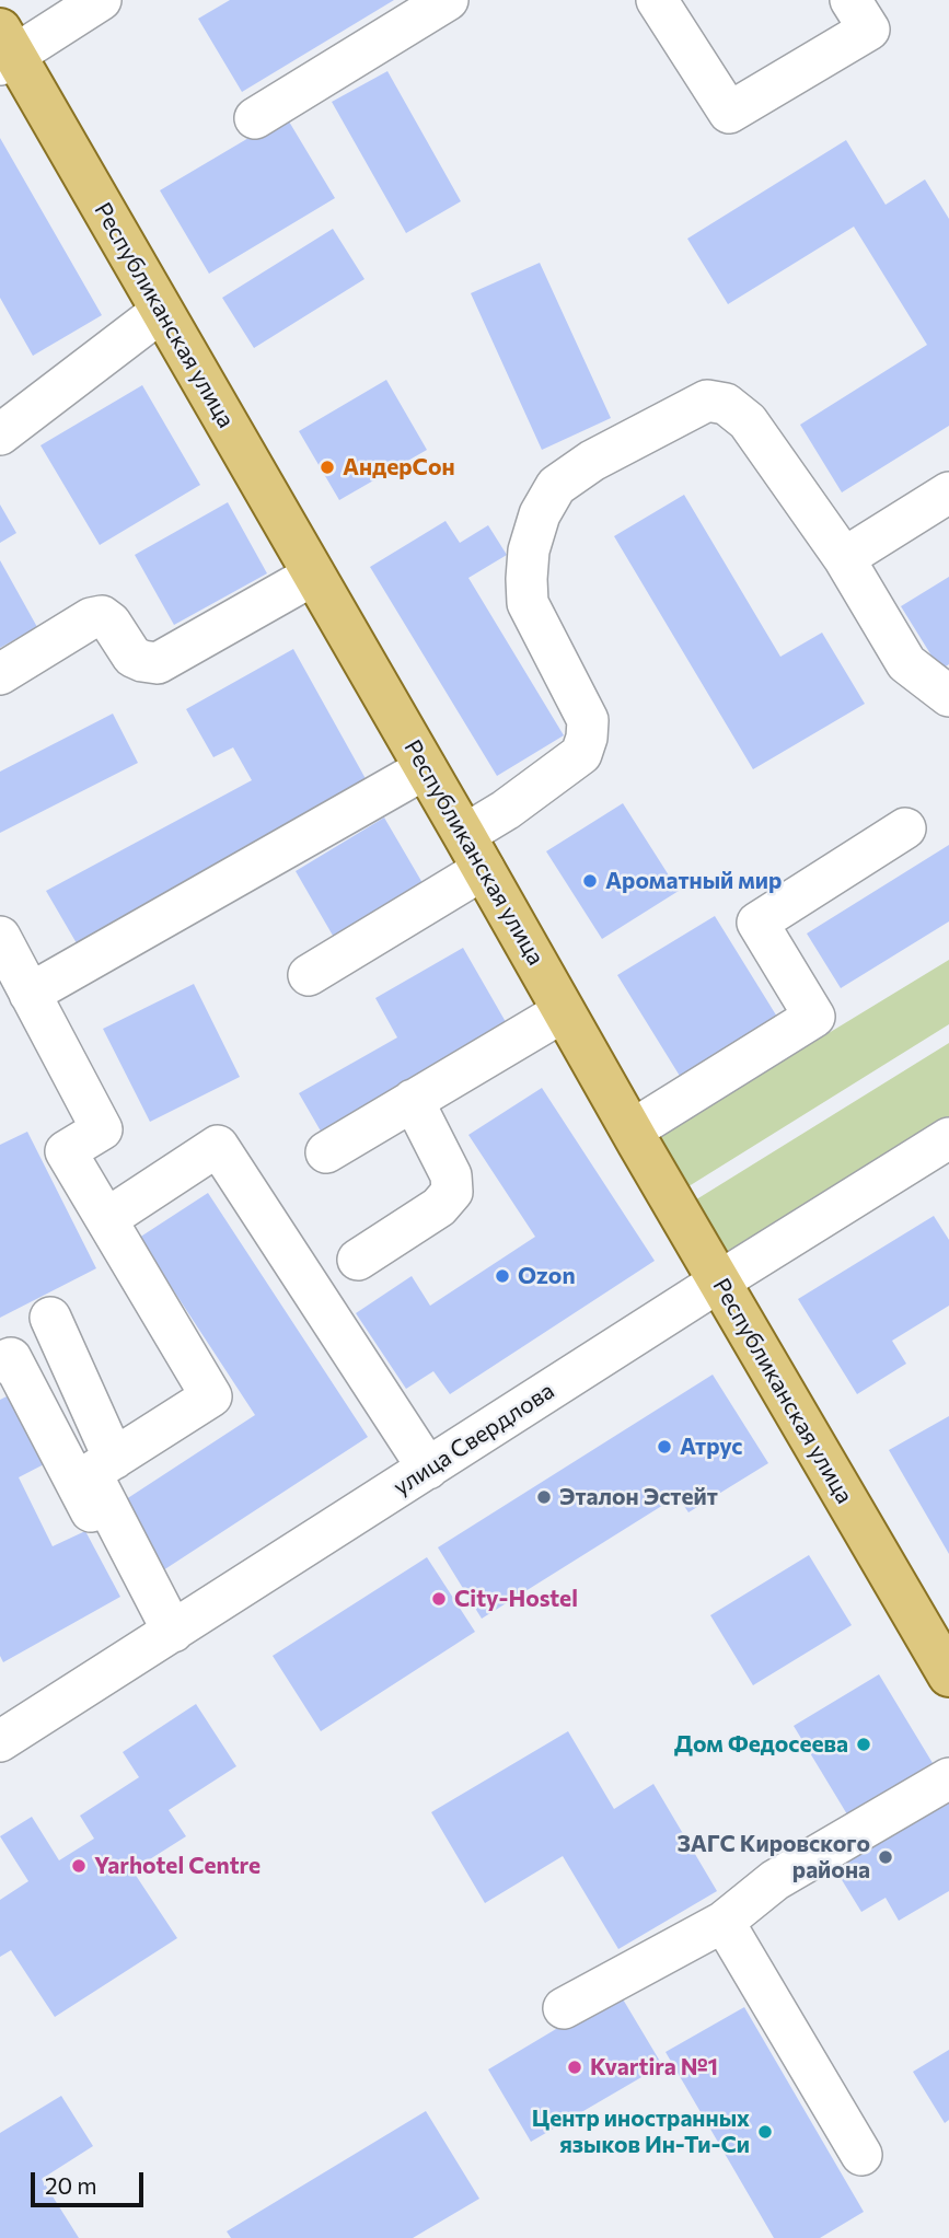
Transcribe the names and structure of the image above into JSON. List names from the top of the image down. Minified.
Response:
{"streets":{"main road":["Республиканская улица"],"street":["улица Свердлова"]},"crossings":[["Республиканская улица","улица Свердлова"]],"places":["АндерСон","Ароматный мир","Ozon","Атрус","Эталон Эстейт","City-Hostel","Дом Федосеева","ЗАГС Кировского района","Yarhotel Centre","Kvartira №1","Центр иностранных языков Ин-Ти-Си"],"scale_bar":"20 m"}
